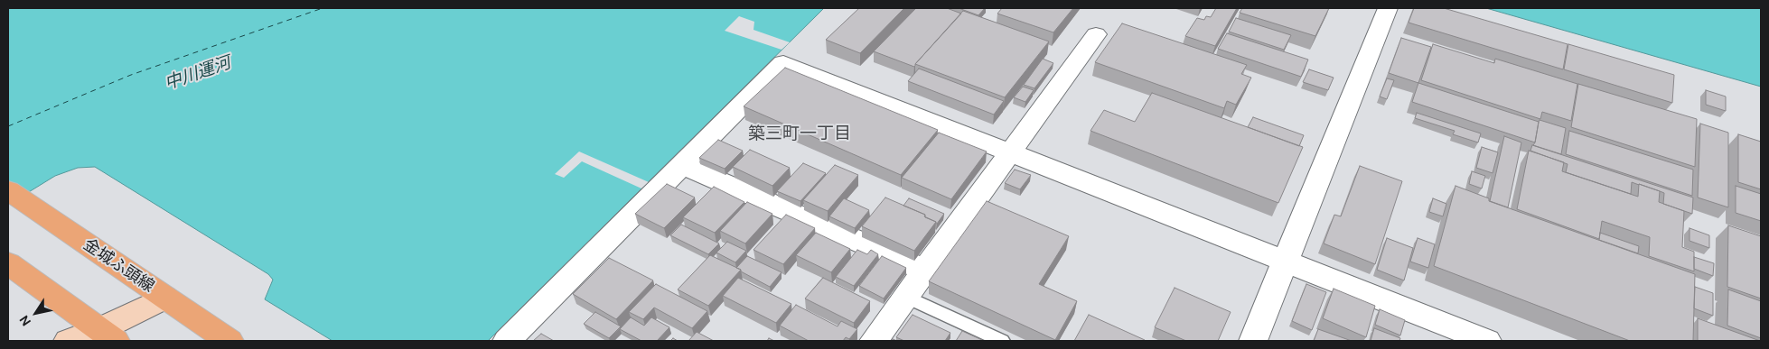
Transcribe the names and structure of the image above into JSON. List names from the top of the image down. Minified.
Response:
{"streets":{"main road":["金城ふ頭線"]},"districts":["築三町一丁目"],"water":["中川運河"],"north":"bottom left"}
